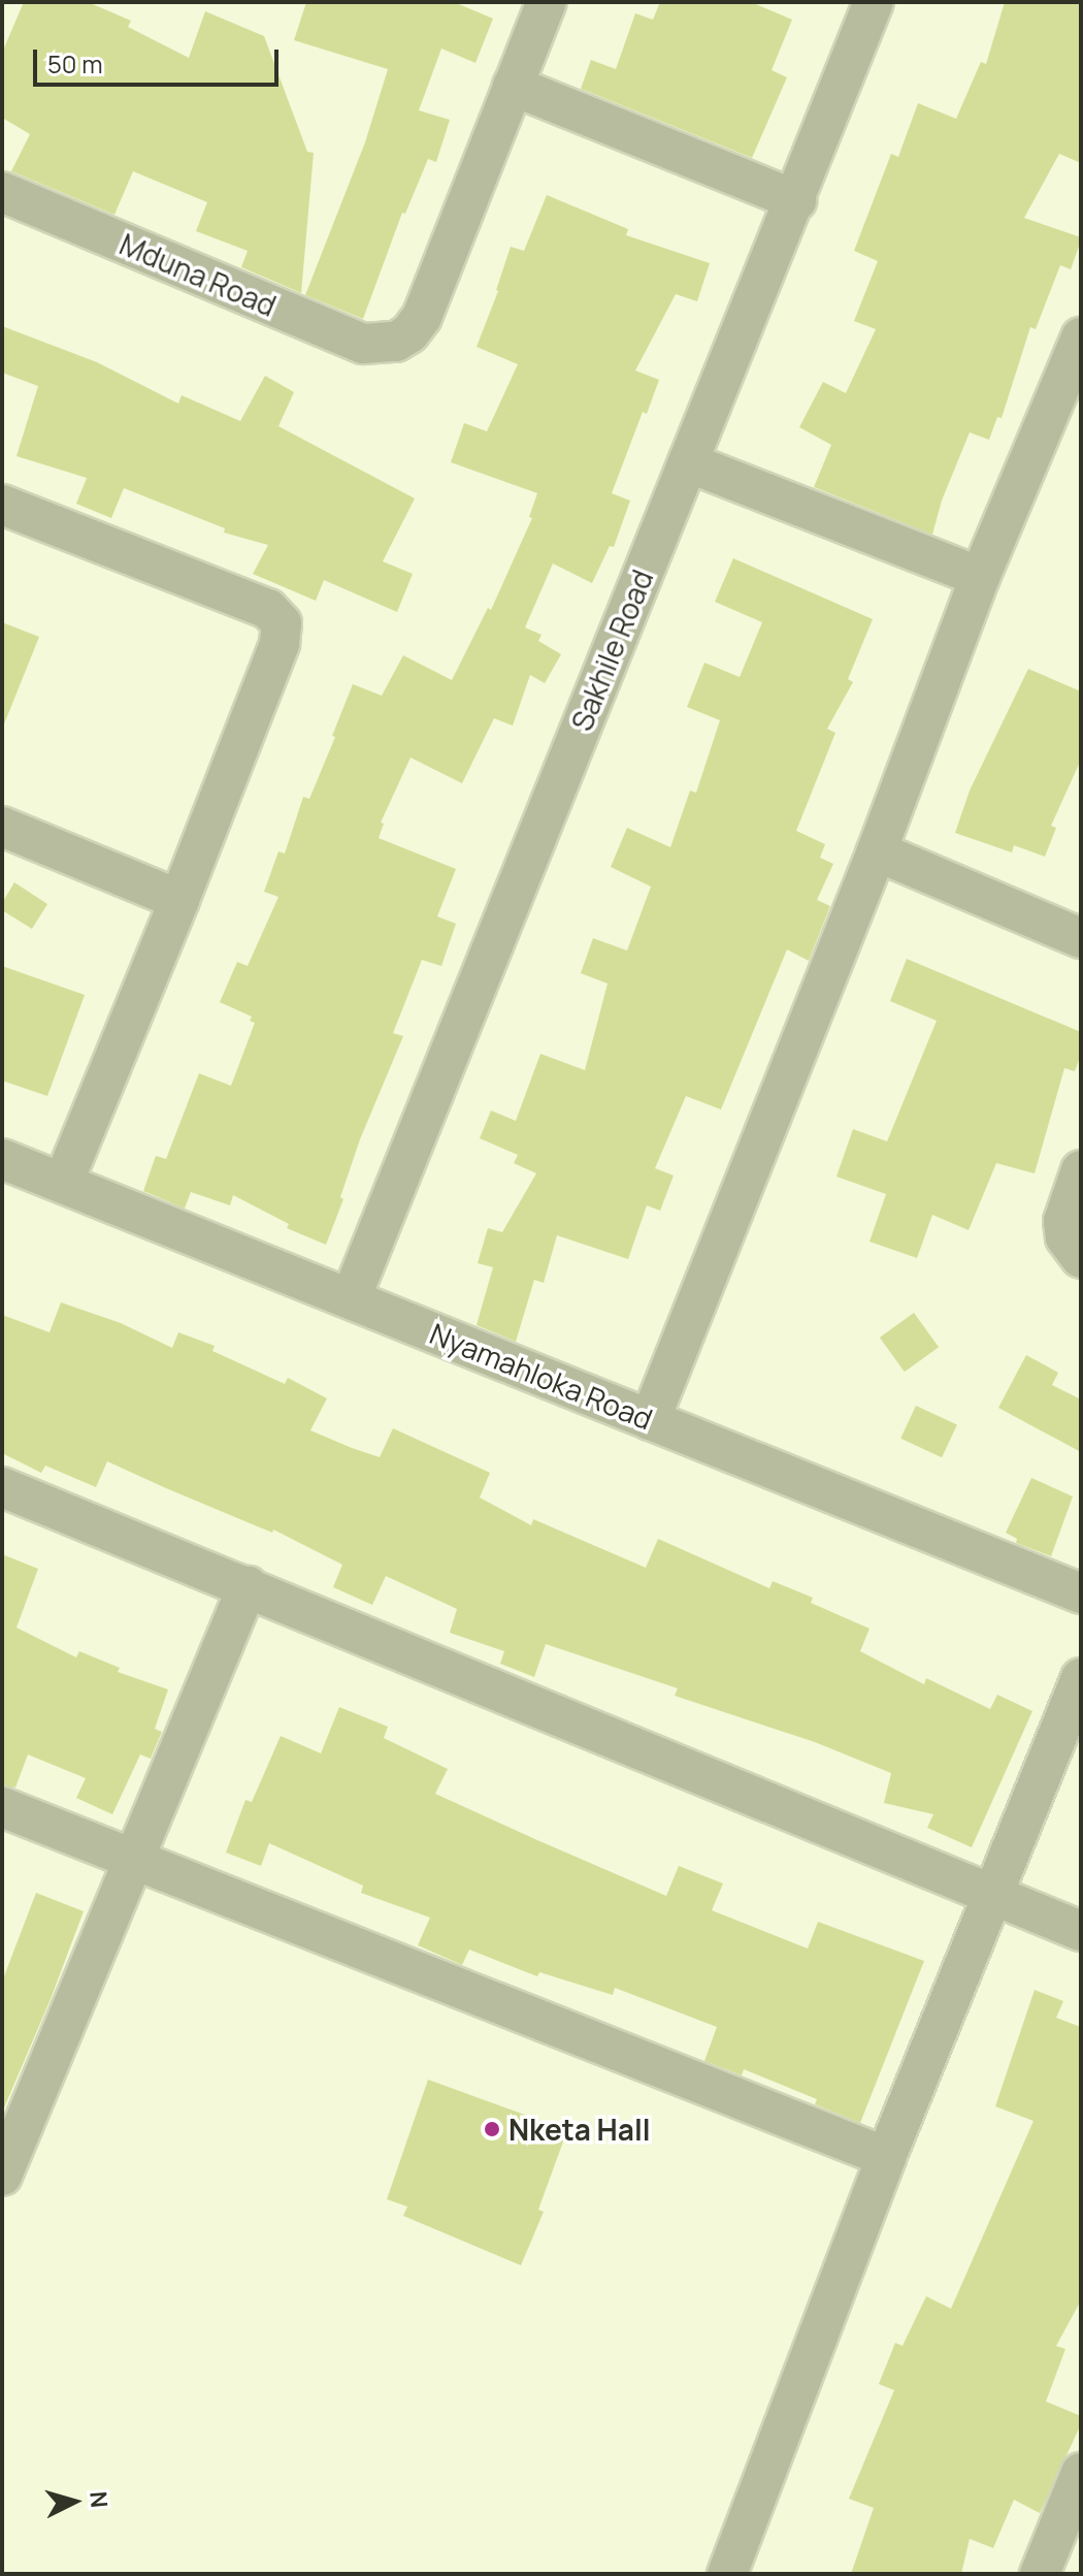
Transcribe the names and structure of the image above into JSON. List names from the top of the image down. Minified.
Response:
{"streets":{"street":["Mduna Road","Sakhile Road","Nyamahloka Road"]},"crossings":[["Sakhile Road","Nyamahloka Road"]],"places":["Nketa Hall"],"scale_bar":"50 m","north":"right"}
